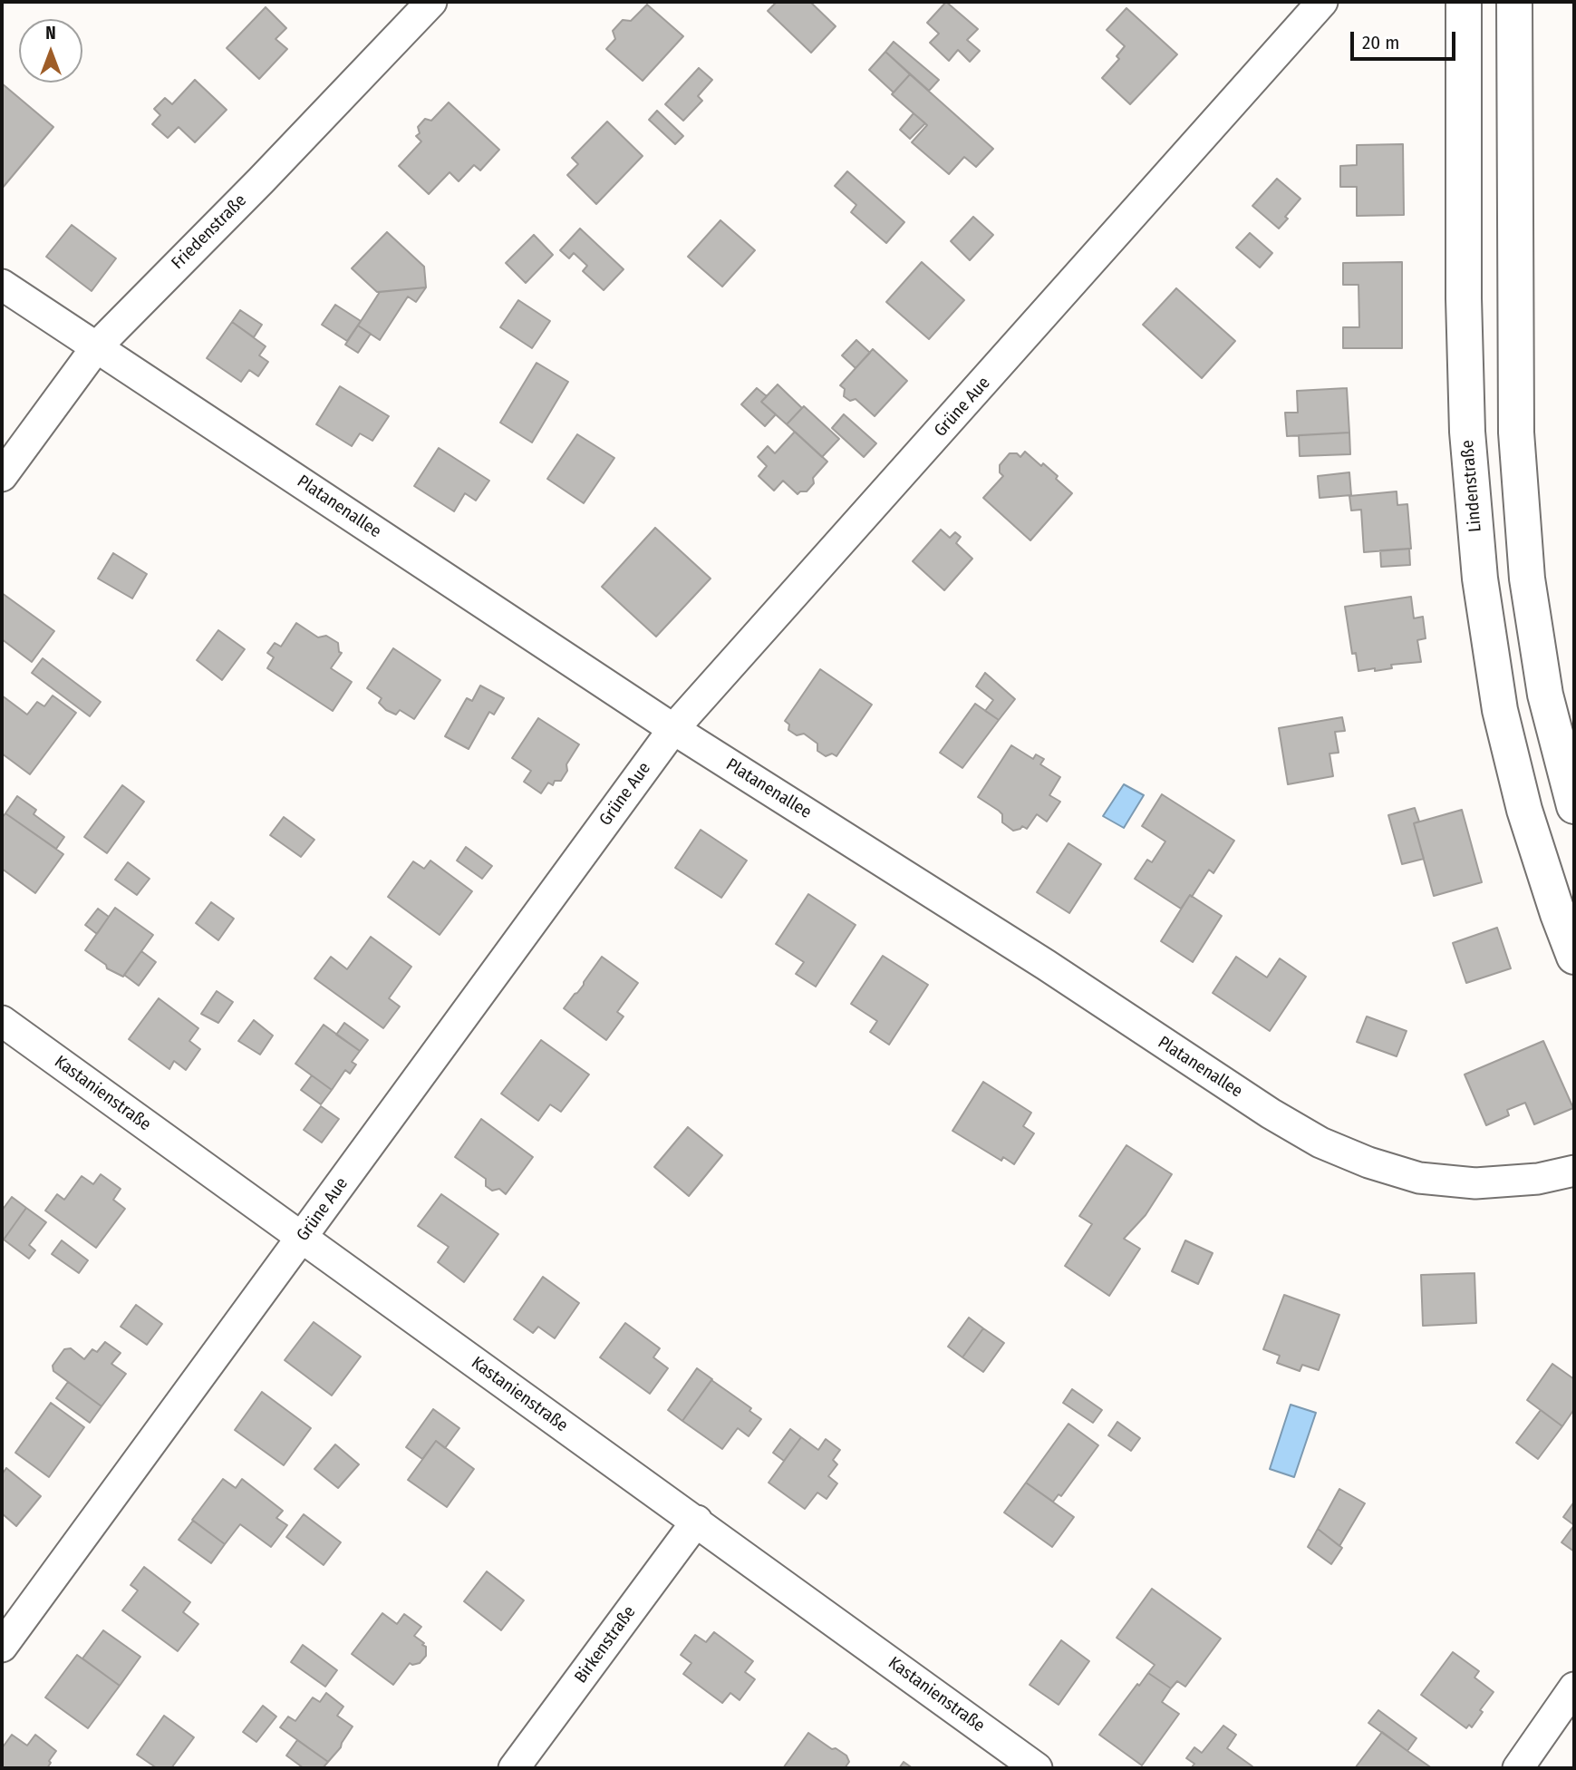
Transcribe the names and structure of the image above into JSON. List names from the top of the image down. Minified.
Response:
{"streets":{"street":["Friedenstraße","Grüne Aue","Lindenstraße","Platanenallee","Kastanienstraße","Birkenstraße"]},"crossings":[["Friedenstraße","Platanenallee"],["Grüne Aue","Platanenallee"],["Grüne Aue","Kastanienstraße"],["Kastanienstraße","Birkenstraße"]],"scale_bar":"20 m","north":"top"}
